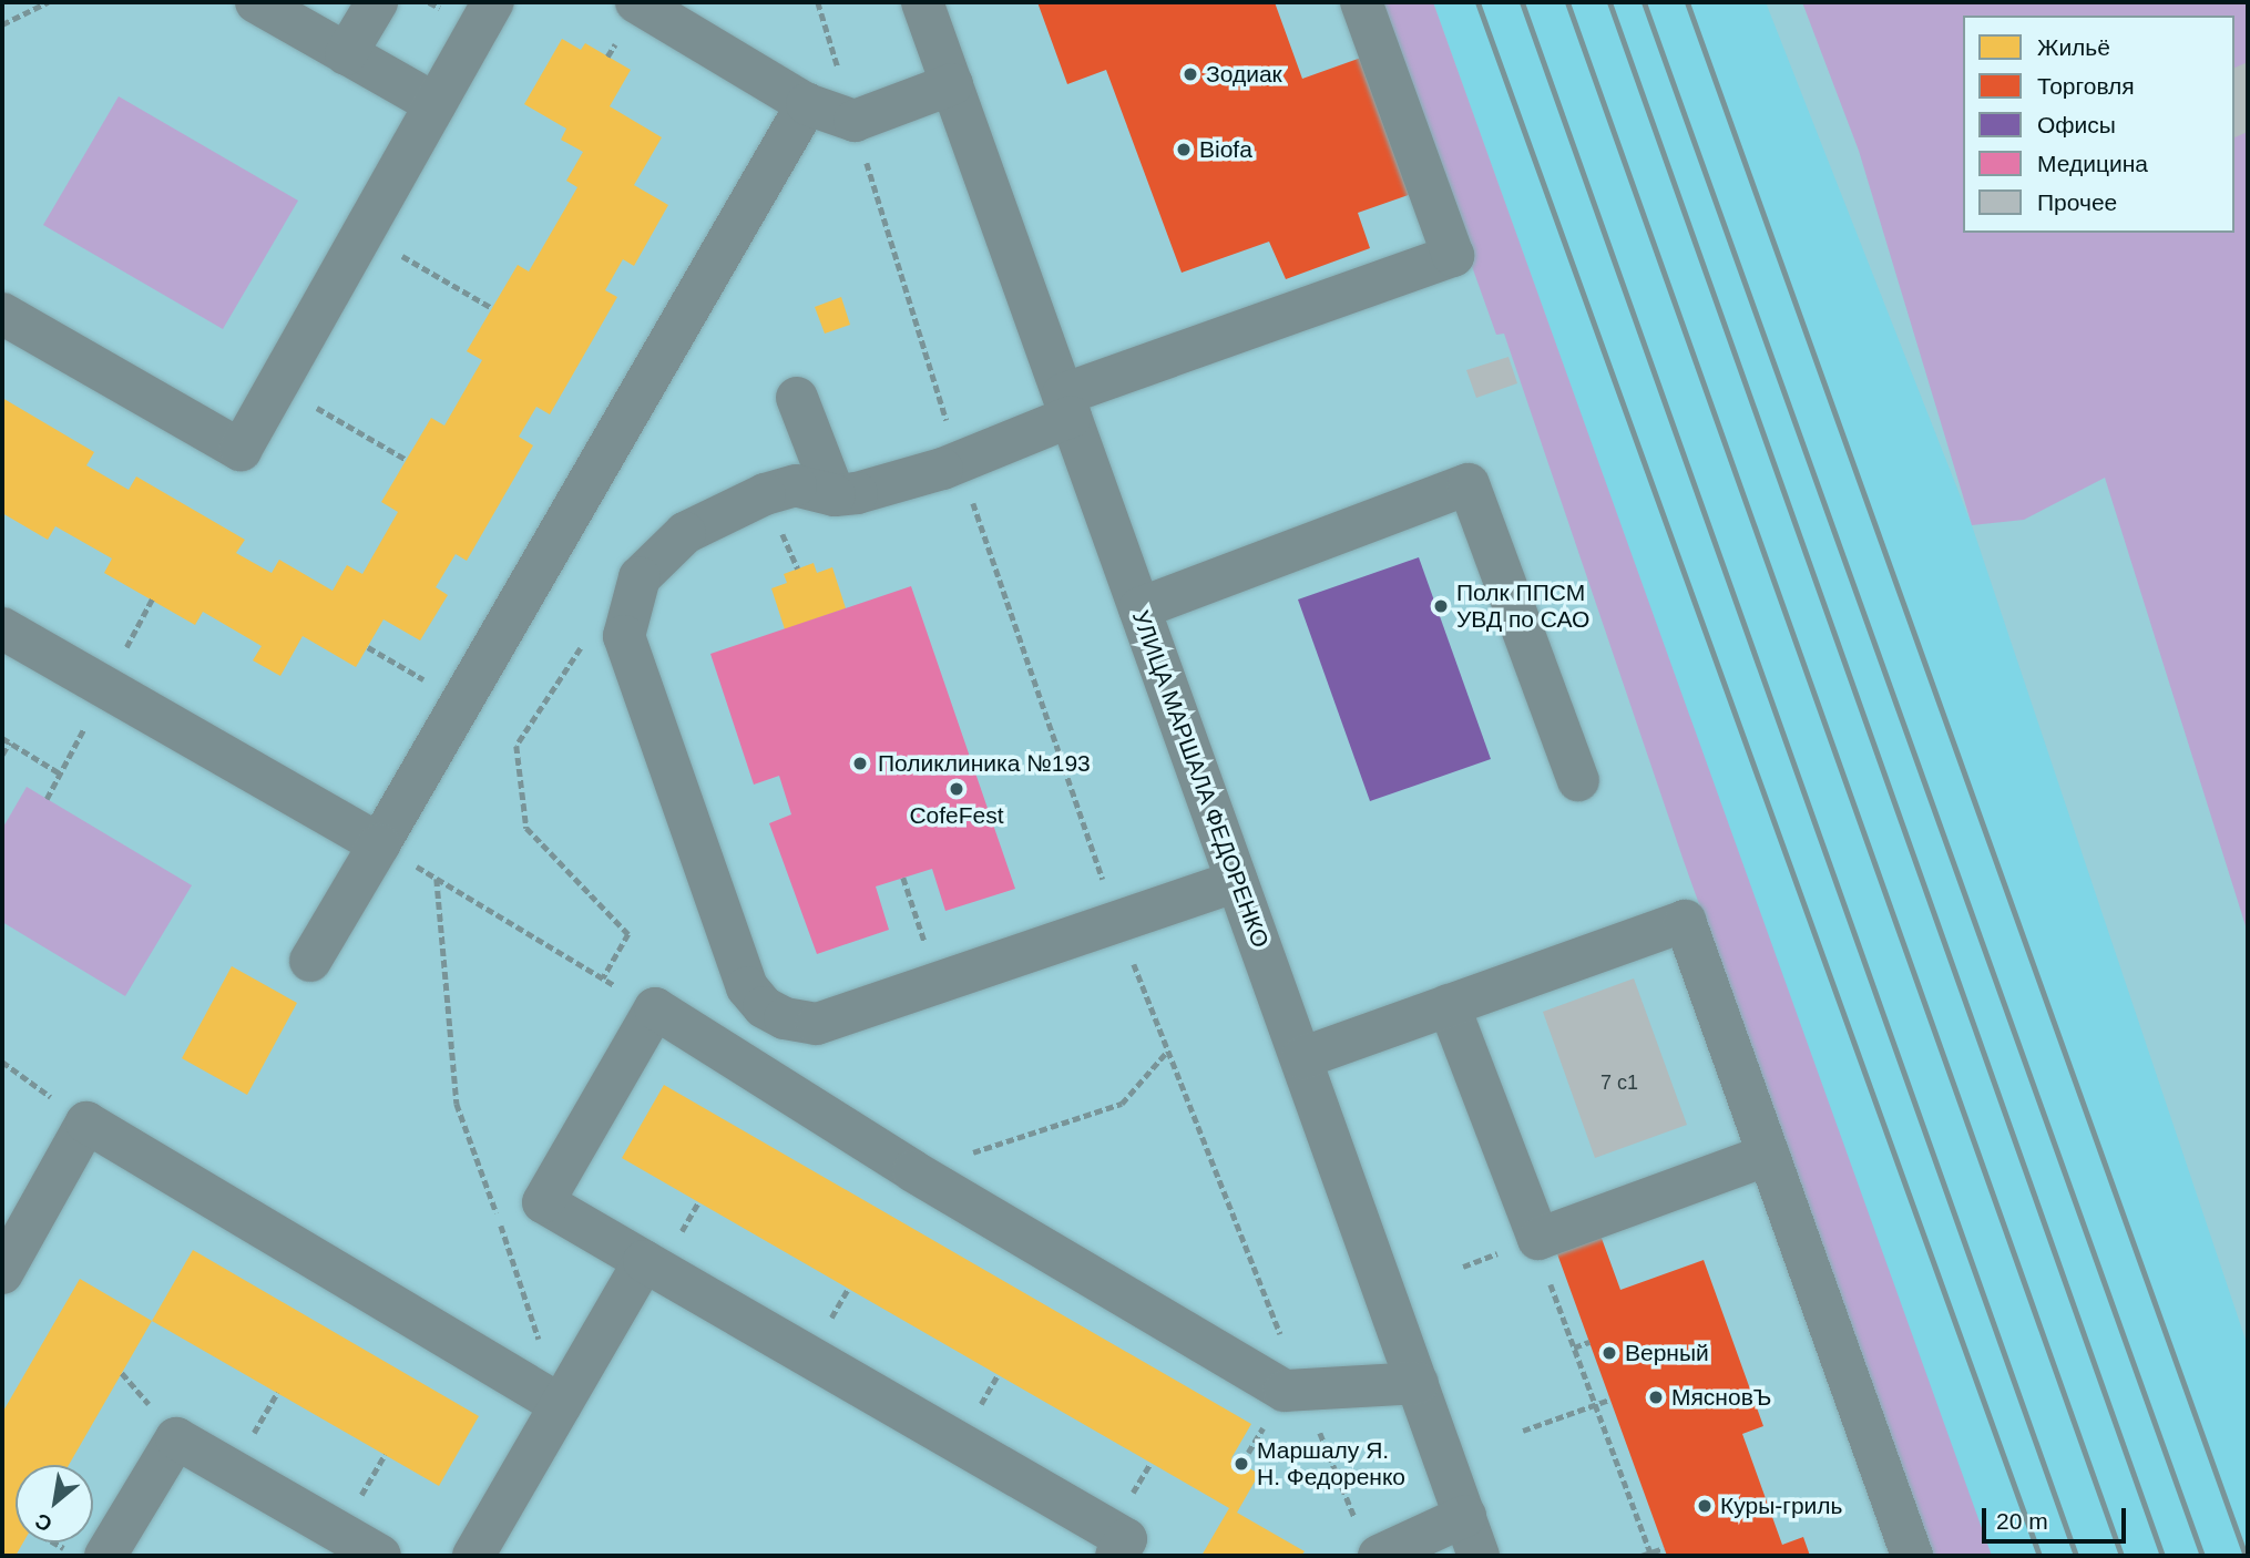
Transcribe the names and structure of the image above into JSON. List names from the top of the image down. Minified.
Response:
{"streets":{"street":["УЛИЦА МАРШАЛА ФЕДОРЕНКО"]},"places":["Зодиак","Biofa","Полк ППСМ УВД по САО","Поликлиника №193","CofeFest","Верный","МясновЪ","Маршалу Я. Н. Федоренко","Куры-гриль"],"house_numbers":["7 с1"],"legend":["Жильё","Торговля","Офисы","Медицина","Прочее"],"scale_bar":"20 m","north":"bottom left"}
